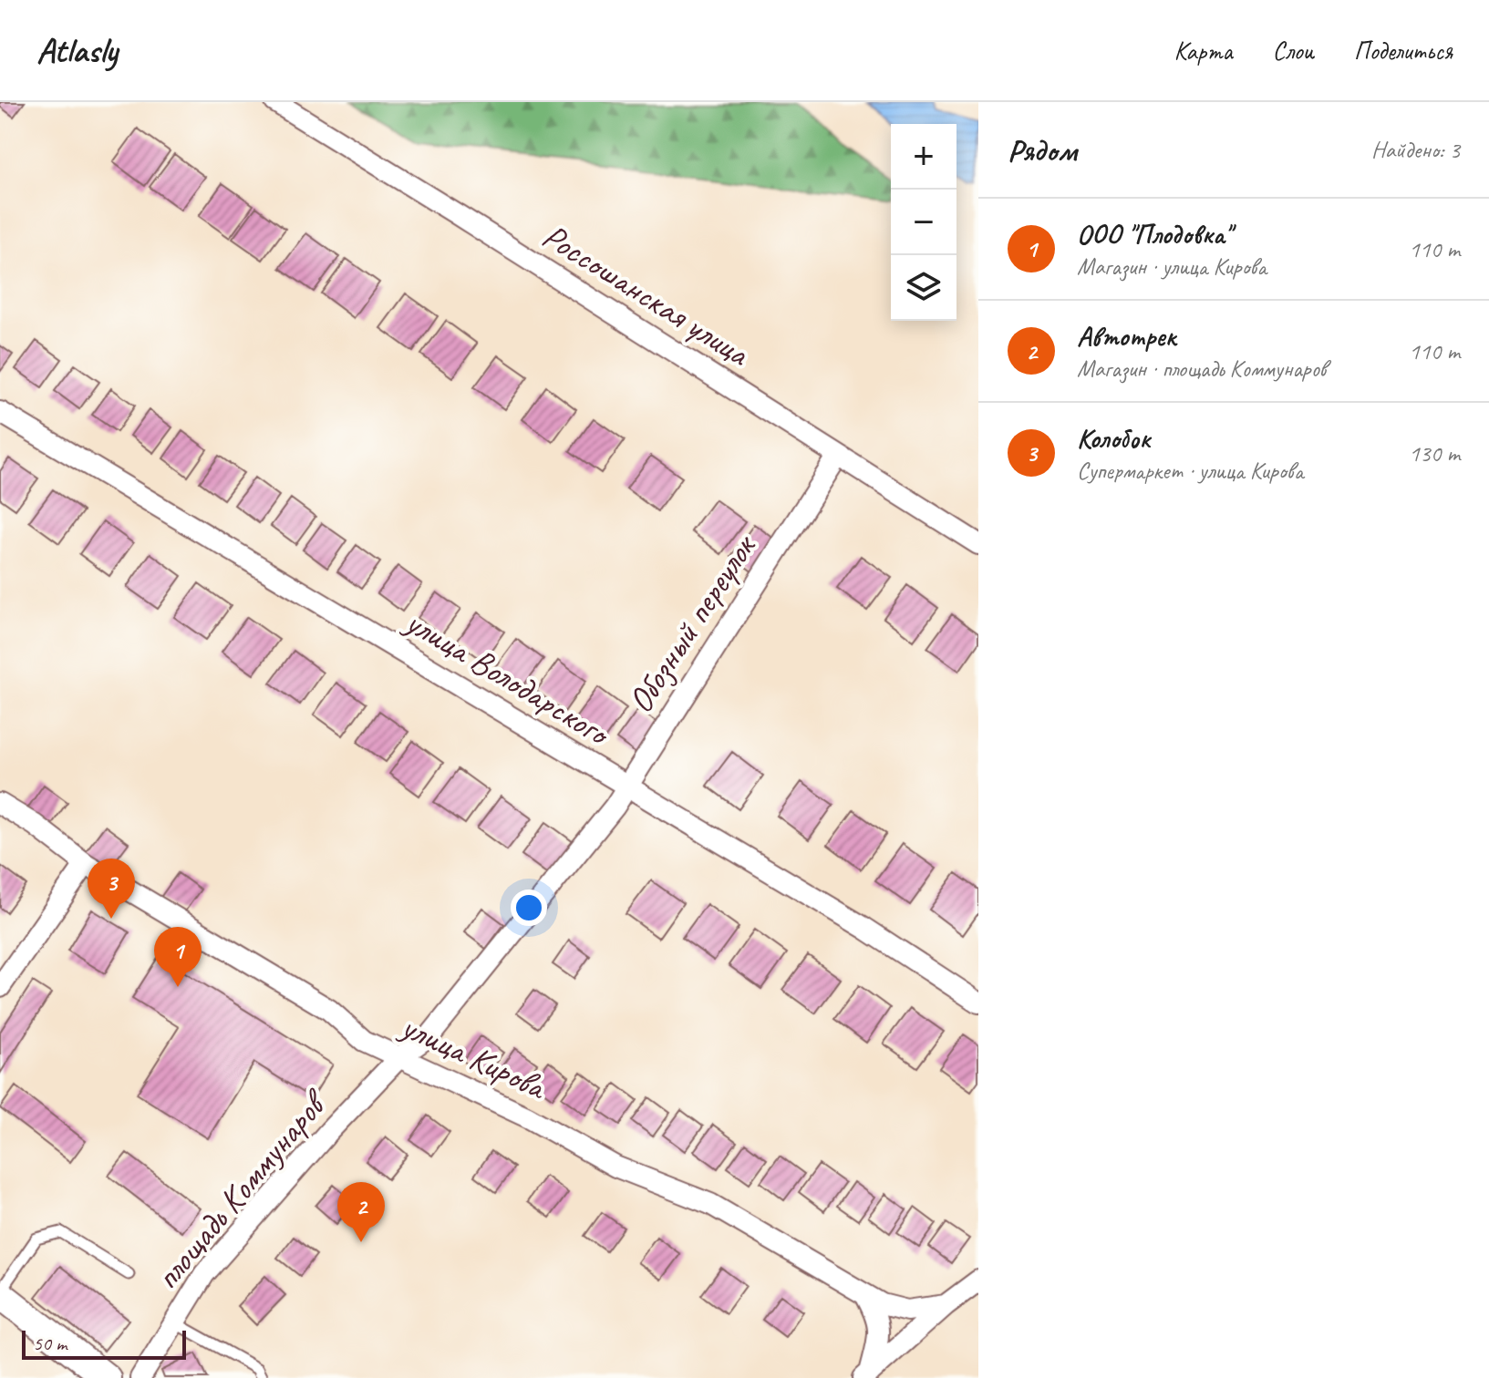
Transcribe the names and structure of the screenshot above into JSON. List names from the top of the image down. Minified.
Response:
{"streets":{"street":["Россошанская улица","Обозный переулок","улица Володарского","улица Кирова","площадь Коммунаров"]},"crossings":[["Россошанская улица","Обозный переулок"],["Обозный переулок","улица Володарского"],["Обозный переулок","улица Кирова"],["Обозный переулок","площадь Коммунаров"],["улица Кирова","площадь Коммунаров"]],"scale_bar":"50 m","page":{"header":"Atlasly","nav":["Карта","Слои","Поделиться"],"heading":["Рядом","Найдено: 3"],"map_buttons":["+","−"],"list":[{"mark":"1","name":"ООО \"Плодовка\"","note":"Магазин · улица Кирова","value":"110 m"},{"mark":"2","name":"Автотрек","note":"Магазин · площадь Коммунаров","value":"110 m"},{"mark":"3","name":"Колобок","note":"Супермаркет · улица Кирова","value":"130 m"}],"pins":["3","1","2"],"scale":"50 m"}}
